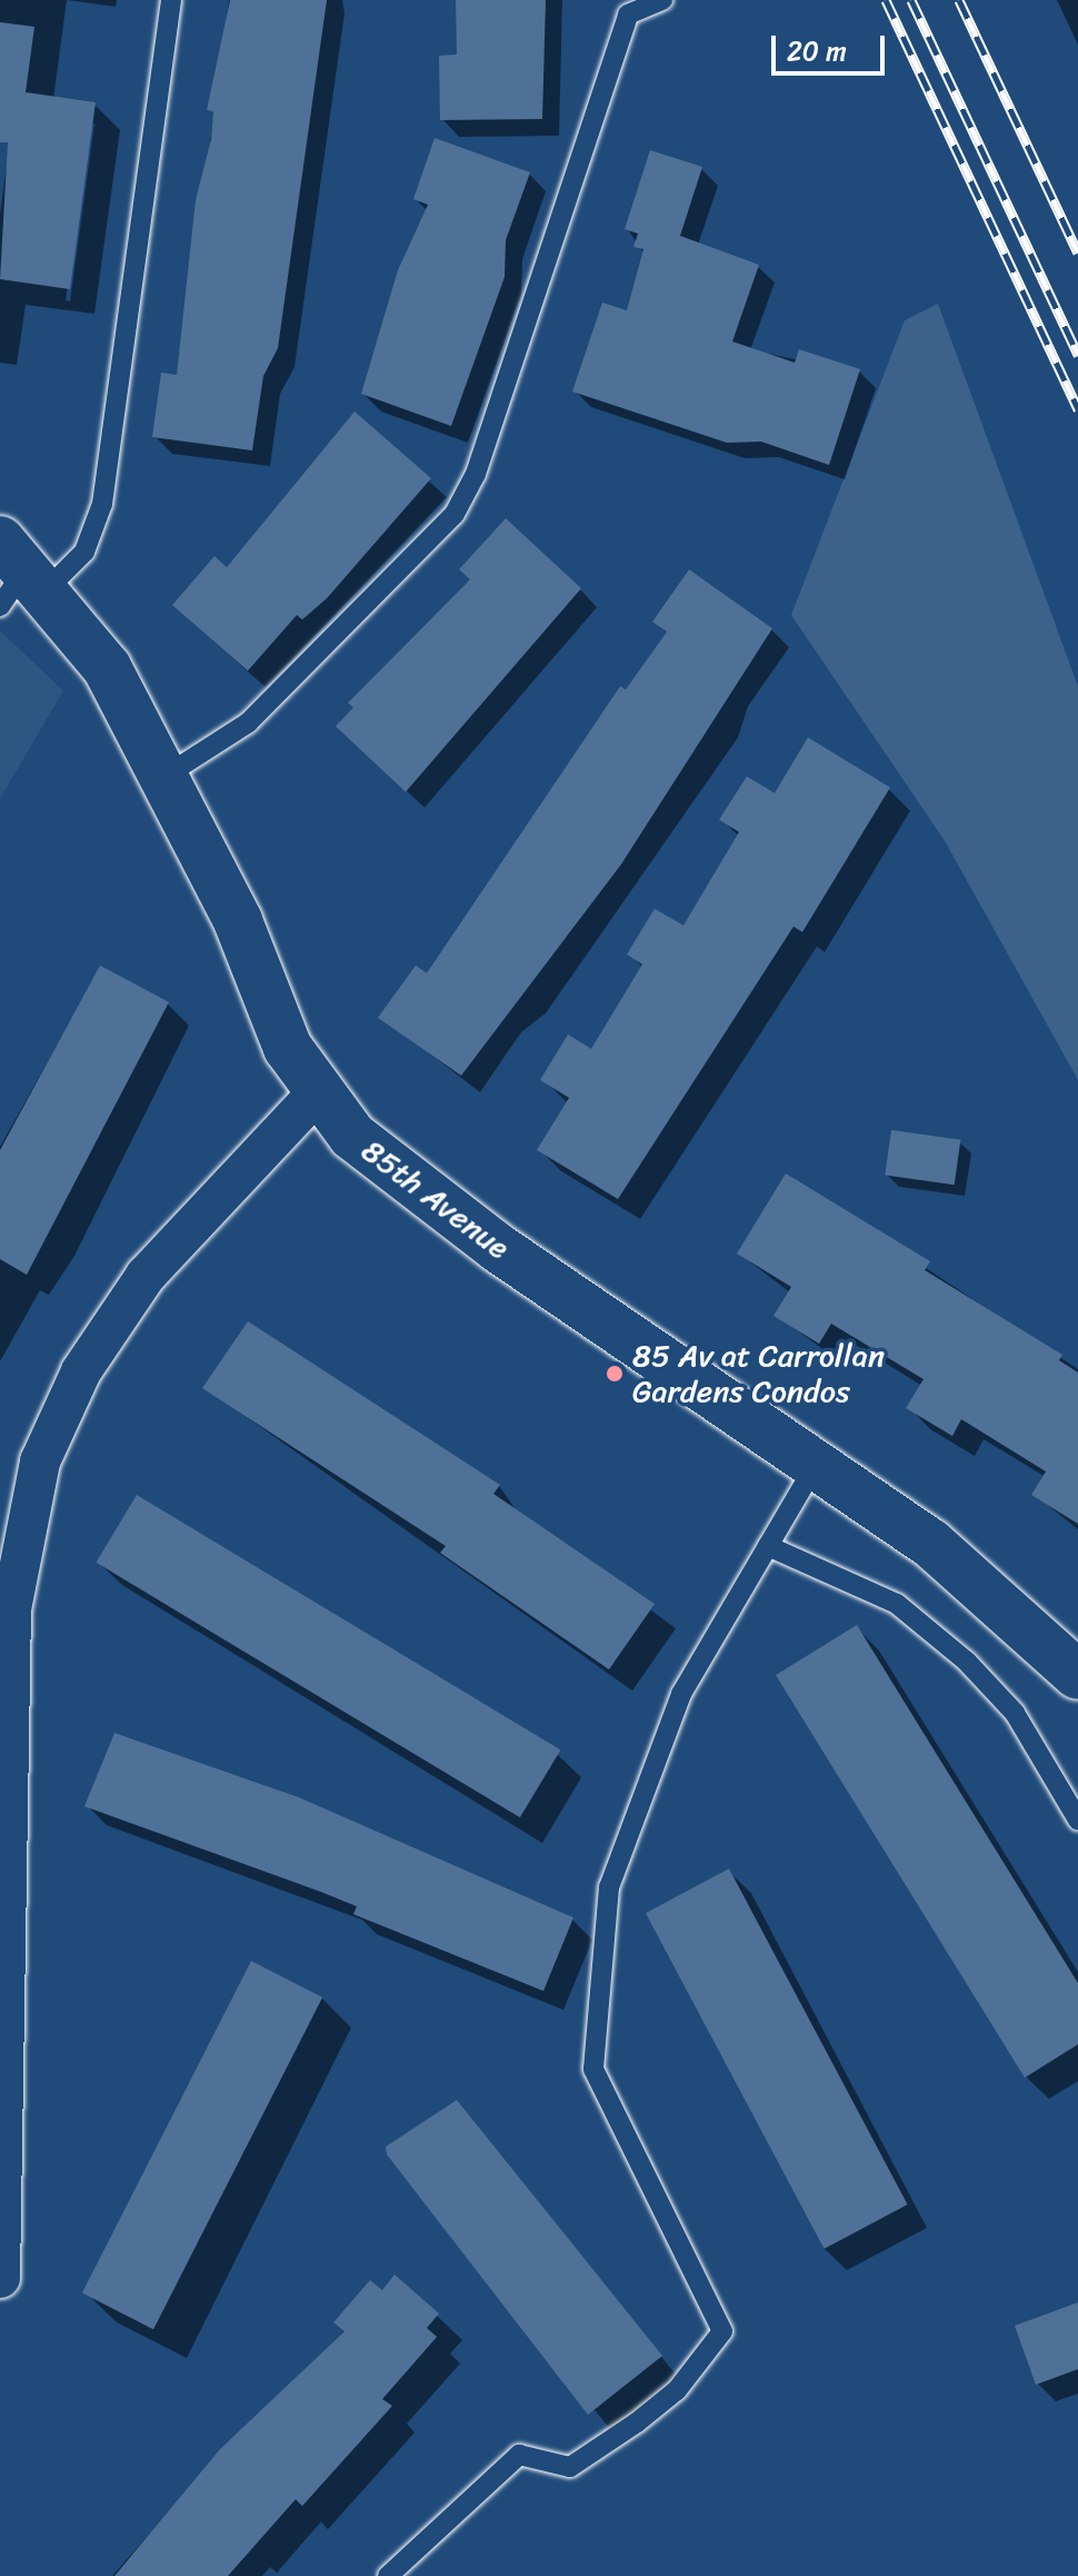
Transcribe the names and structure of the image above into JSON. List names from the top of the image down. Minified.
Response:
{"streets":{"street":["85th Avenue"]},"places":["85 Av at Carrollan Gardens Condos"],"scale_bar":"20 m"}
